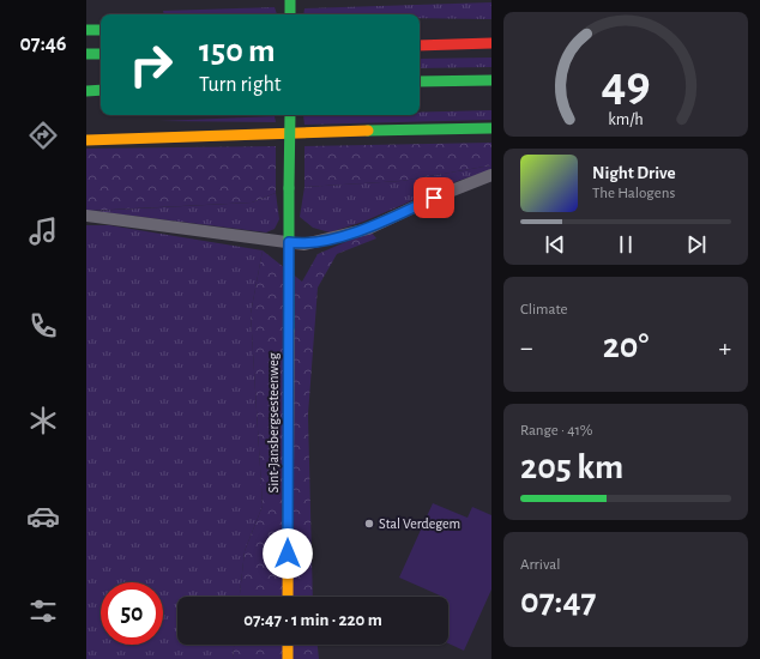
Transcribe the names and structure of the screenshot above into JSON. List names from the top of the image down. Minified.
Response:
{"streets":{"main road":["Sint-Jansbergsesteenweg"]},"places":["Stal Verdegem"],"page":{"tabs":"07:46","turn":["150 m","Turn right"],"song":["Night Drive","The Halogens"],"tile":["Climate",["Range · 41%","205 km"],["Arrival","07:47"]],"heat":["−","20°","+"],"limit":"50","trip":"07:47 · 1 min · 220 m","gauge":["49","km/h"]}}
